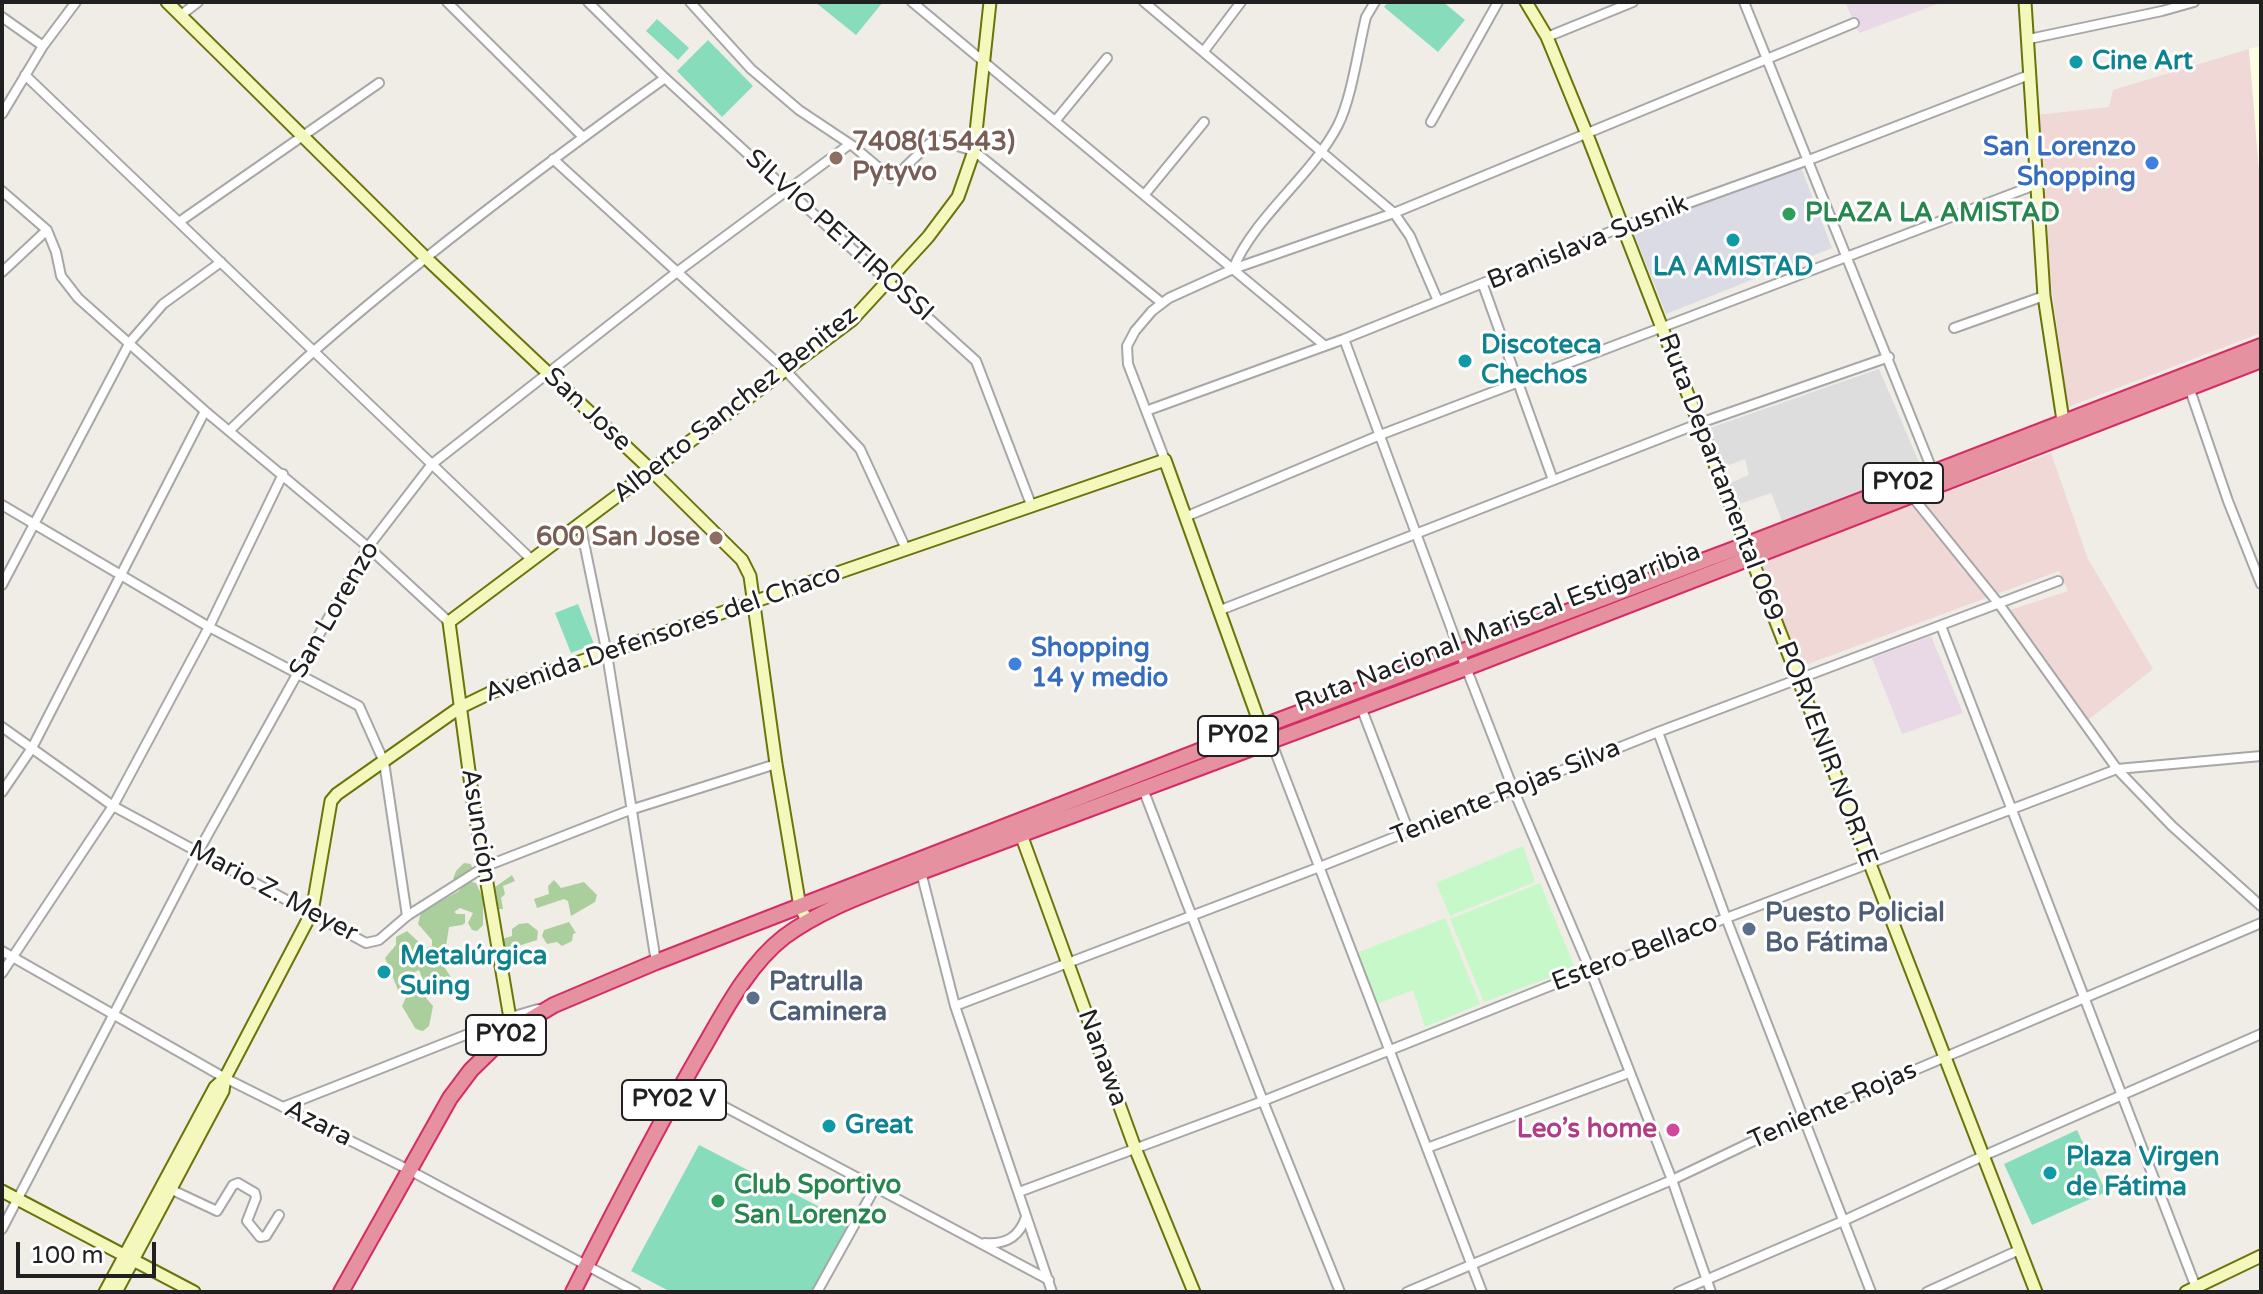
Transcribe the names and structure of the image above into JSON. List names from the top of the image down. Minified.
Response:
{"streets":{"highway":["PY02","Ruta Nacional Mariscal Estigarribia","PY02 V"],"street":["SILVIO PETTIROSSI","Branislava Susnik","Alberto Sanchez Benitez","San Jose","Ruta Departamental 069 - PORVENIR NORTE","San Lorenzo","Avenida Defensores del Chaco","Teniente Rojas Silva","Asunción","Mario Z. Meyer","Estero Bellaco","Nanawa","Teniente Rojas","Azara"]},"crossings":[["SILVIO PETTIROSSI","Alberto Sanchez Benitez"],["SILVIO PETTIROSSI","San Lorenzo"],["SILVIO PETTIROSSI","Avenida Defensores del Chaco"],["Branislava Susnik","Ruta Departamental 069 - PORVENIR NORTE"],["Alberto Sanchez Benitez","San Jose"],["Alberto Sanchez Benitez","Asunción"],["San Jose","PY02"],["San Jose","San Lorenzo"],["San Jose","Ruta Nacional Mariscal Estigarribia"],["San Jose","Avenida Defensores del Chaco"],["San Jose","Mario Z. Meyer"],["PY02","Ruta Nacional Mariscal Estigarribia"],["PY02","Asunción"],["PY02","Azara"],["Ruta Departamental 069 - PORVENIR NORTE","Ruta Nacional Mariscal Estigarribia"],["Ruta Departamental 069 - PORVENIR NORTE","Teniente Rojas Silva"],["Ruta Departamental 069 - PORVENIR NORTE","Estero Bellaco"],["Ruta Departamental 069 - PORVENIR NORTE","Teniente Rojas"],["San Lorenzo","Mario Z. Meyer"],["San Lorenzo","Azara"],["Ruta Nacional Mariscal Estigarribia","Nanawa"],["Ruta Nacional Mariscal Estigarribia","Azara"],["Avenida Defensores del Chaco","Asunción"],["Avenida Defensores del Chaco","Mario Z. Meyer"],["Avenida Defensores del Chaco","Azara"],["Teniente Rojas Silva","Nanawa"],["Asunción","Mario Z. Meyer"],["Estero Bellaco","Nanawa"]],"places":["Cine Art","7408(15443) Pytyvo","San Lorenzo Shopping","PLAZA LA AMISTAD","LA AMISTAD","Discoteca Chechos","600 San Jose","Shopping 14 y medio","Puesto Policial Bo Fátima","Metalúrgica Suing","Patrulla Caminera","Great","Leo’s home","Plaza Virgen de Fátima","Club Sportivo San Lorenzo"],"scale_bar":"100 m"}
